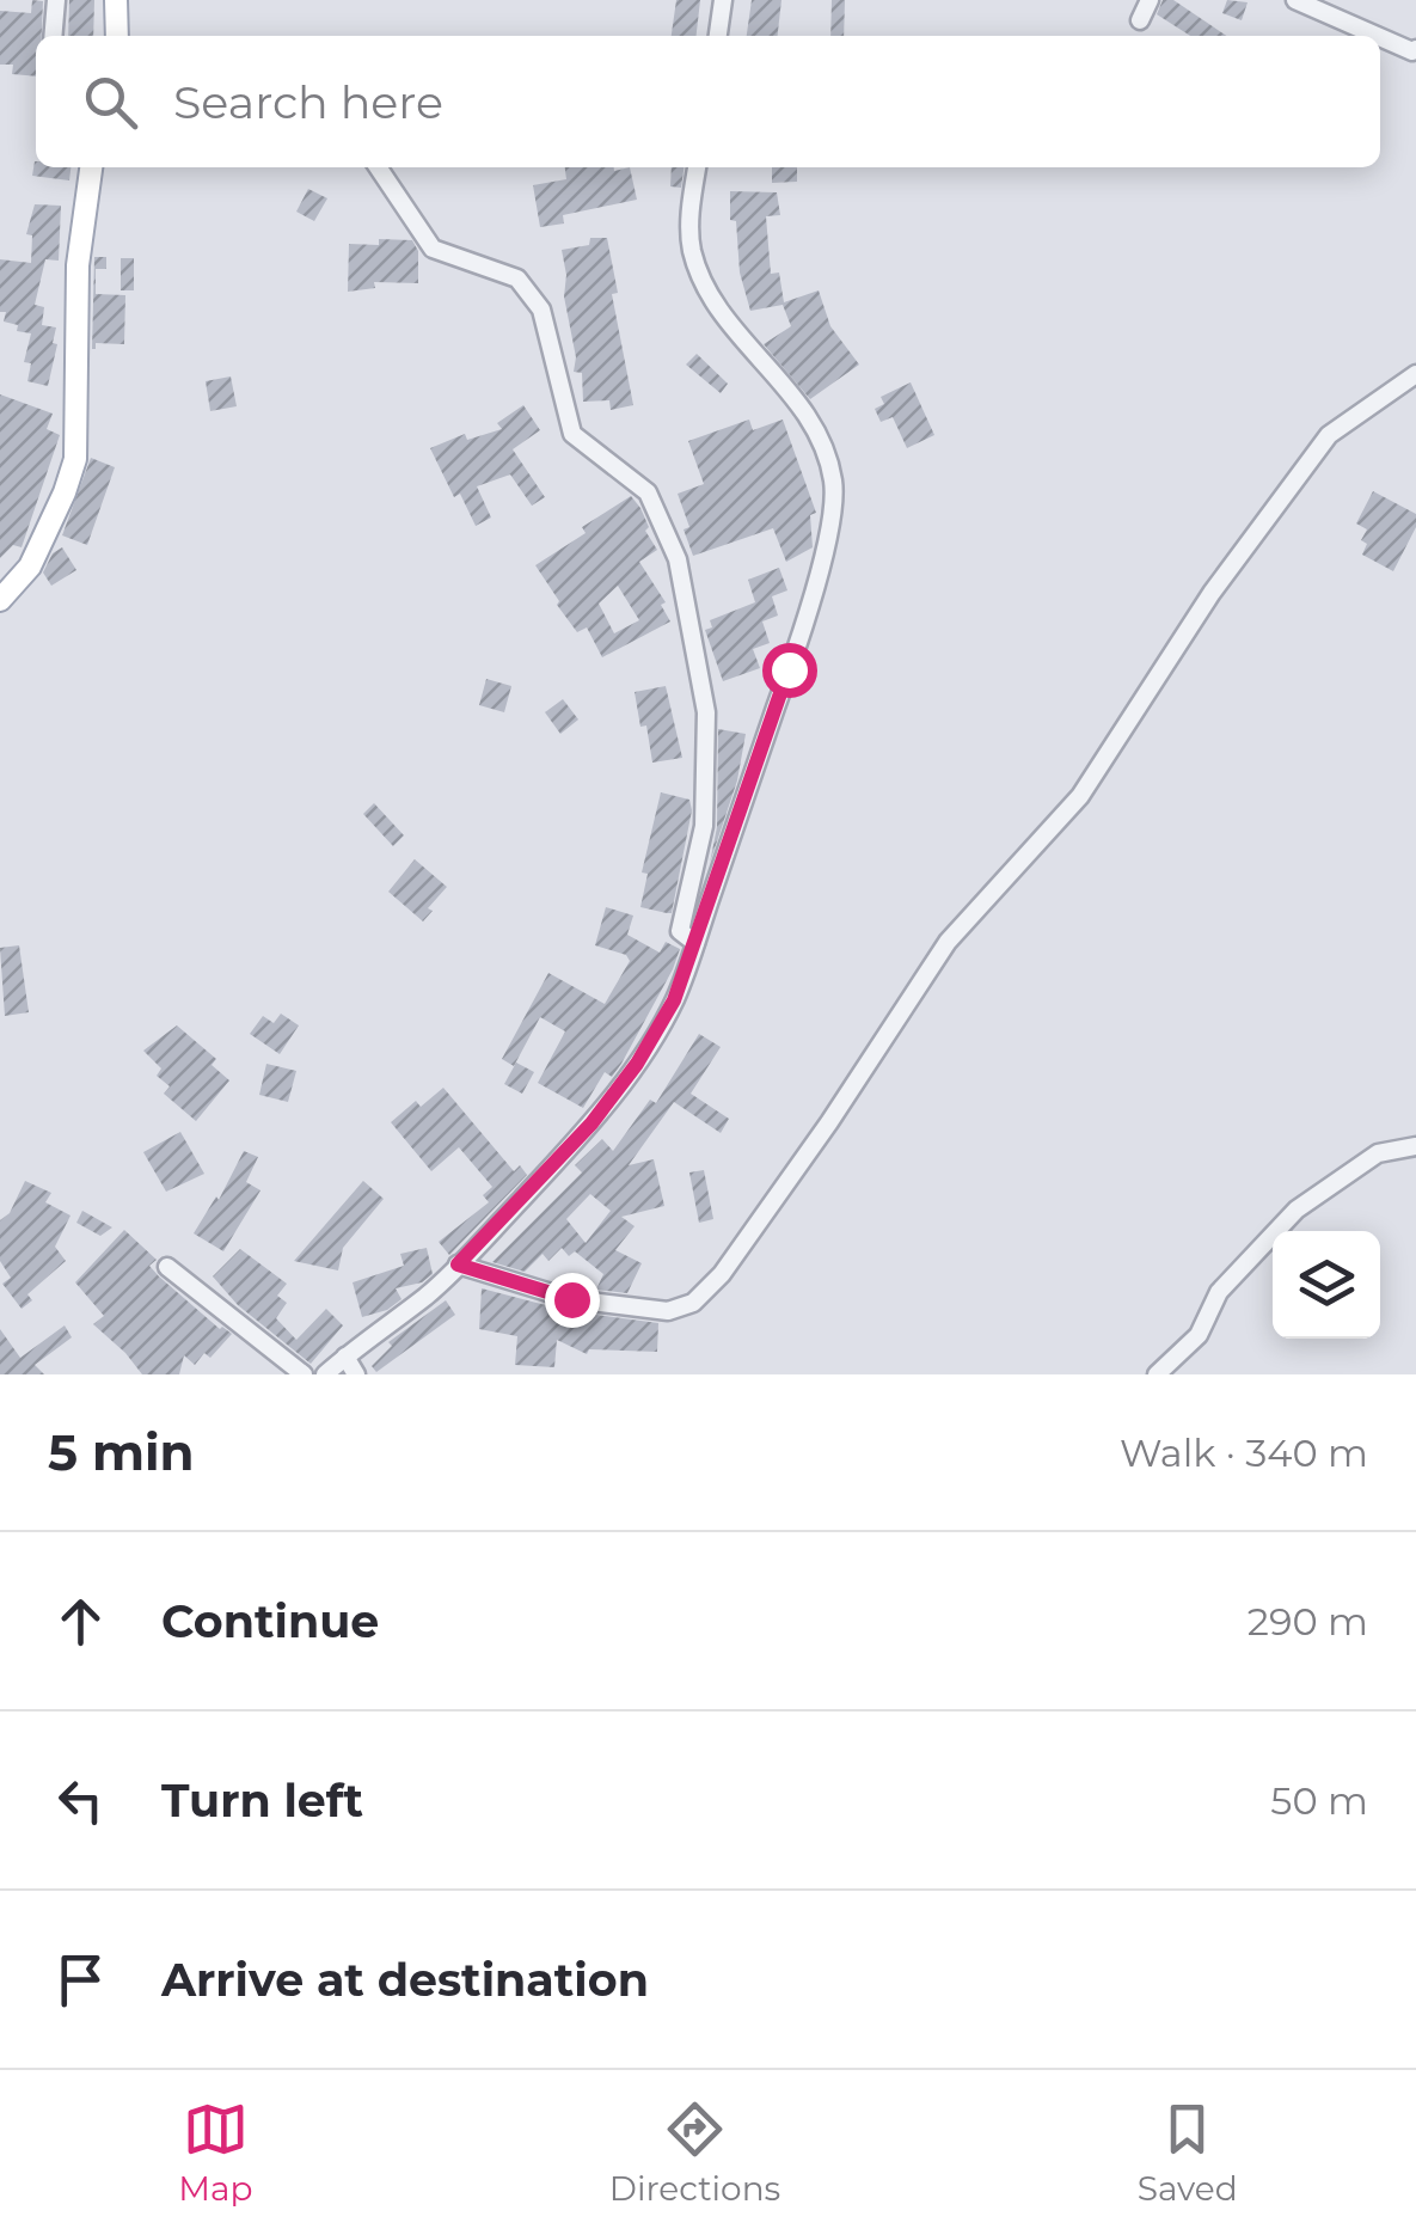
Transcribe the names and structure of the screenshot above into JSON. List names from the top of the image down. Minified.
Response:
{"page":{"search":"Search here","heading":["5 min","Walk · 340 m"],"list":[["Continue","290 m"],["Turn left","50 m"],"Arrive at destination"],"nav":["Map","Directions","Saved"]}}
